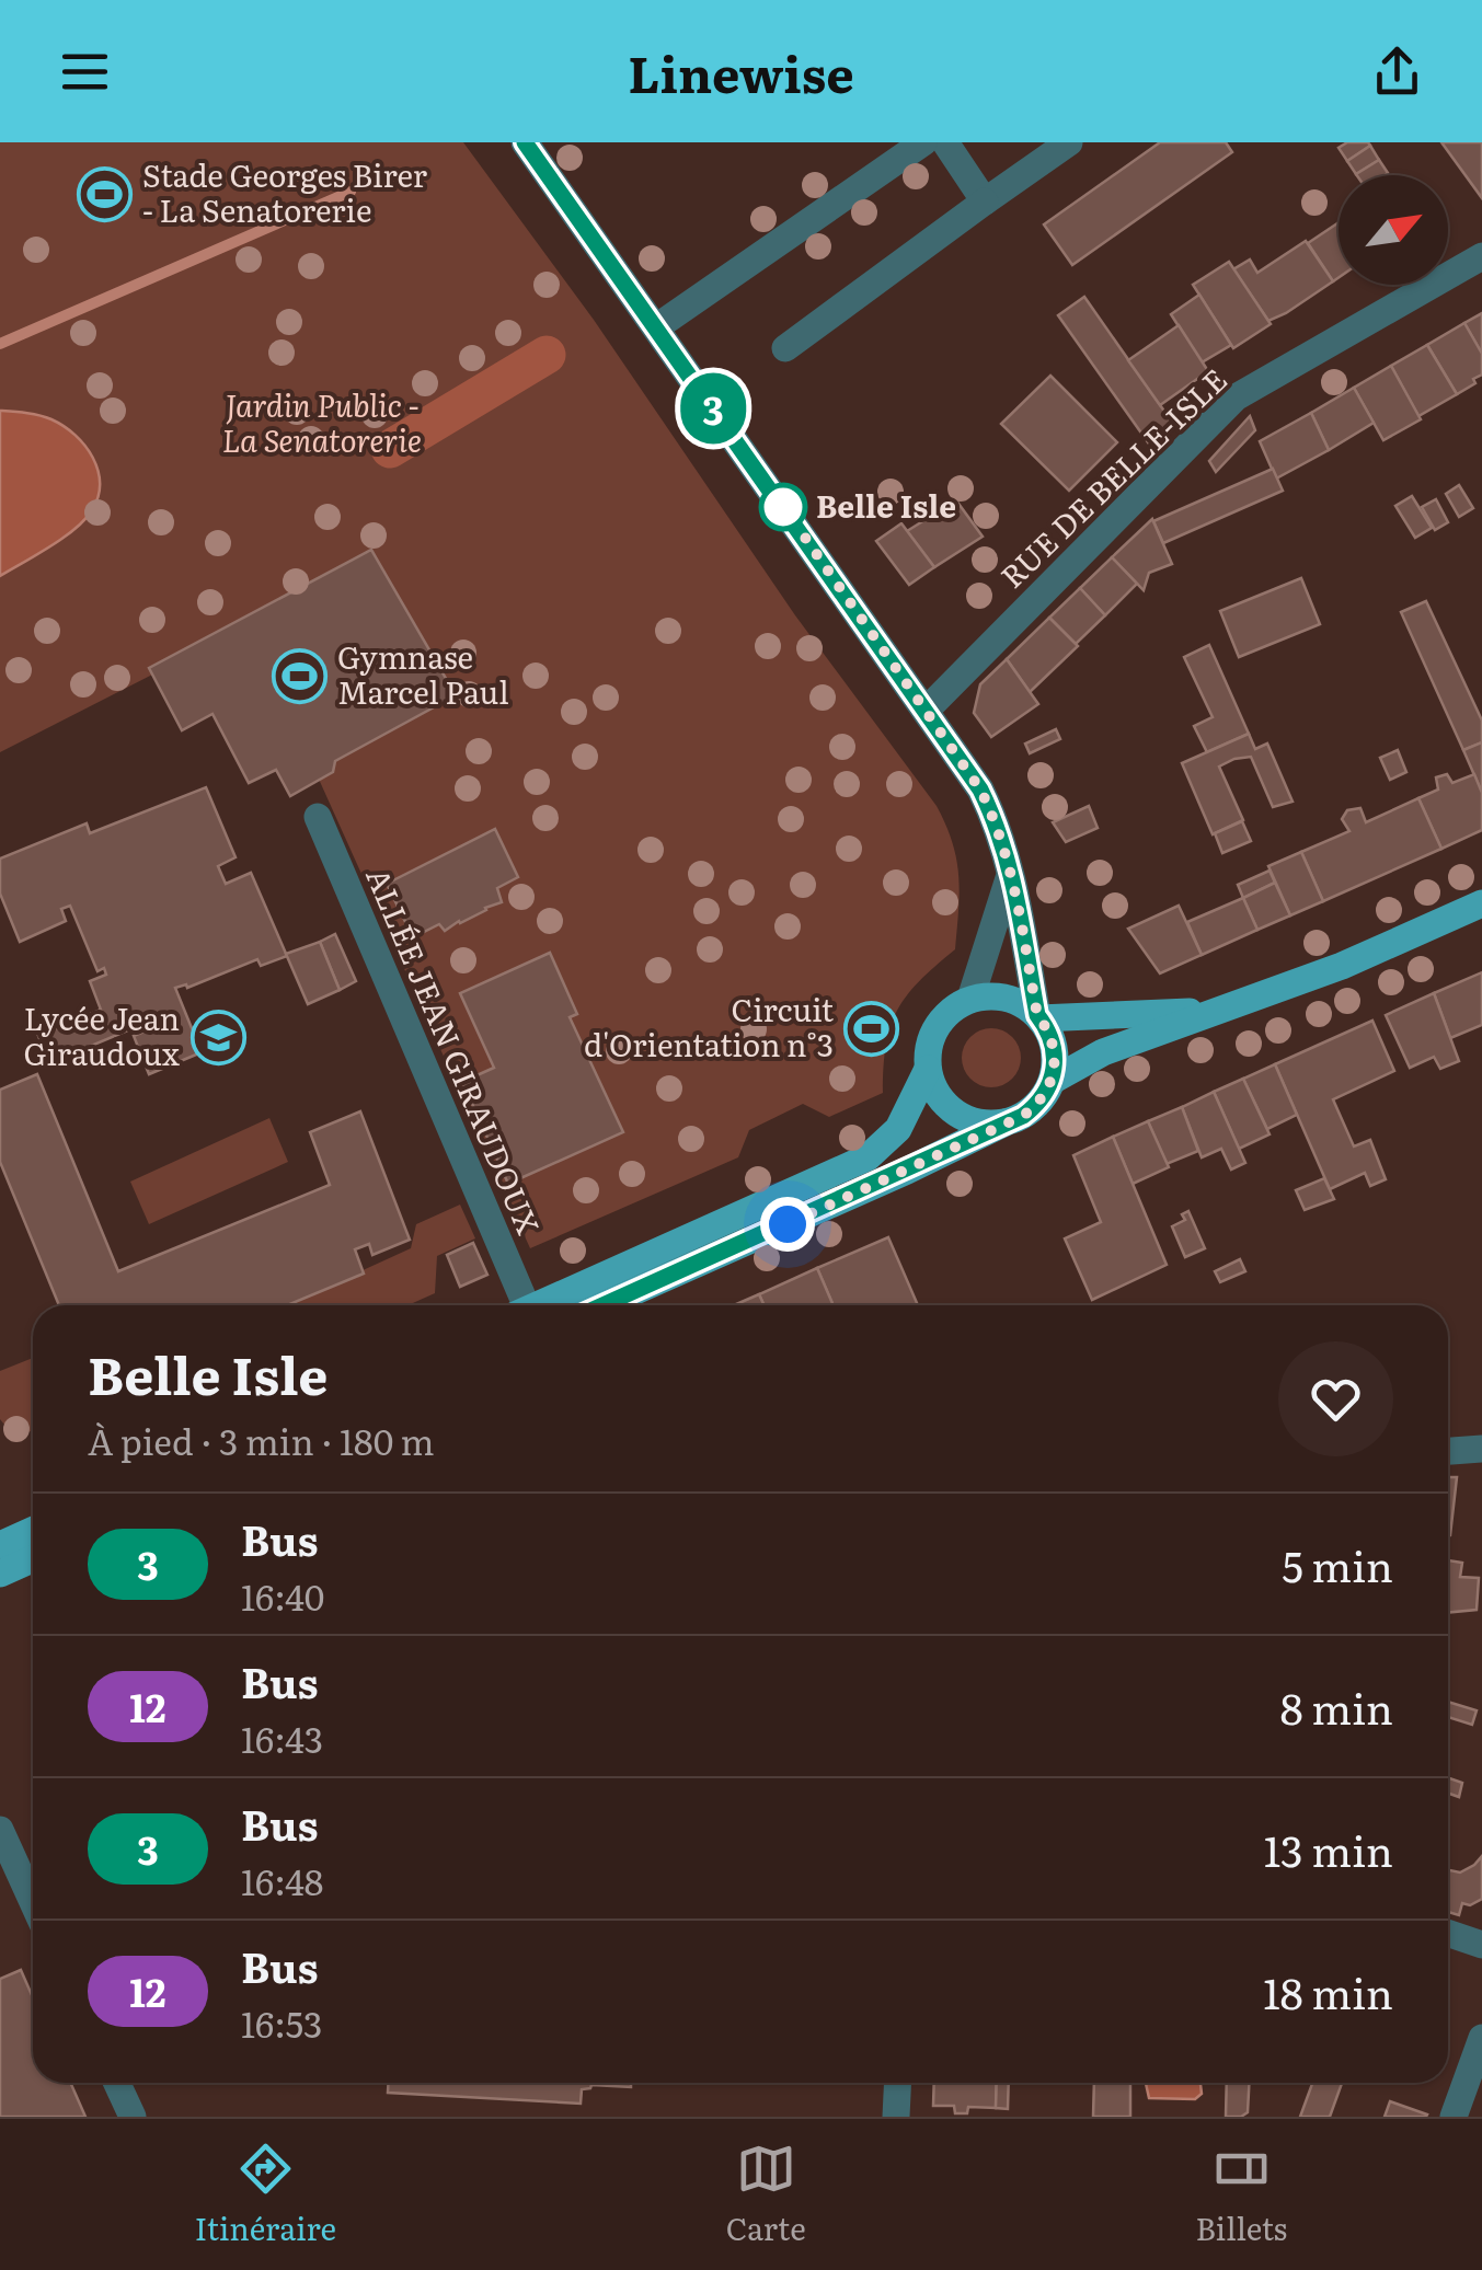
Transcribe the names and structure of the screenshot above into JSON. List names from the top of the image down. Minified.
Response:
{"streets":{"street":["RUE DE BELLE-ISLE","ALLÉE JEAN GIRAUDOUX"]},"parks":["Jardin Public - La Senatorerie"],"places":{"sports":["Stade Georges Birer - La Senatorerie","Gymnase Marcel Paul","Circuit d'Orientation n°3"],"other":["Belle Isle"],"school or university":["Lycée Jean Giraudoux"]},"lines":["bus line 3"],"north":"top right","page":{"header":"Linewise","on_map":"3","heading":["Belle Isle","À pied · 3 min · 180 m"],"list":[{"mark":"3","name":"Bus","note":"16:40","value":"5 min"},{"mark":"12","name":"Bus","note":"16:43","value":"8 min"},{"mark":"3","name":"Bus","note":"16:48","value":"13 min"},{"mark":"12","name":"Bus","note":"16:53","value":"18 min"}],"tabs":["Itinéraire","Carte","Billets"]}}
